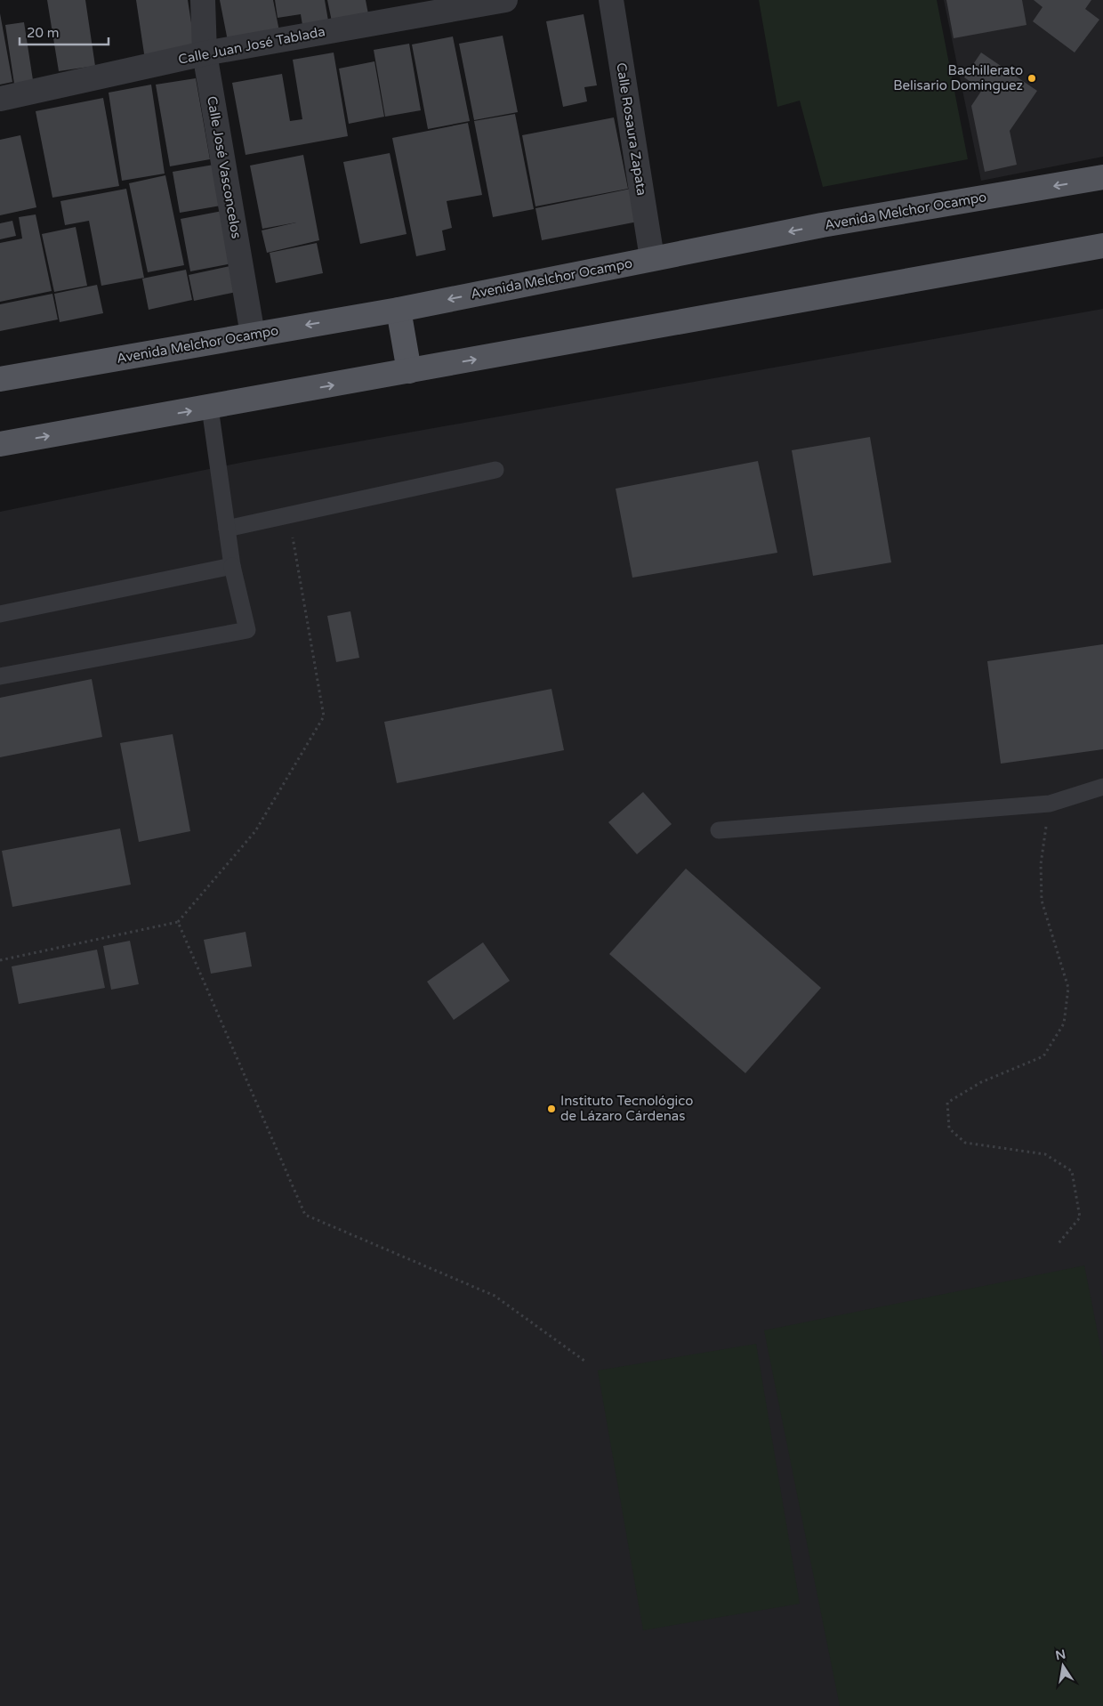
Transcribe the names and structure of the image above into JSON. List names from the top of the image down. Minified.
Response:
{"streets":{"main road":["Avenida Melchor Ocampo"],"street":["Calle Juan José Tablada","Calle Rosaura Zapata","Calle José Vasconcelos"]},"crossings":[["Calle Juan José Tablada","Calle José Vasconcelos"],["Calle Rosaura Zapata","Avenida Melchor Ocampo"],["Calle José Vasconcelos","Avenida Melchor Ocampo"]],"places":["Bachillerato Belisario Dominguez","Instituto Tecnológico de Lázaro Cárdenas"],"scale_bar":"20 m","north":"top"}
